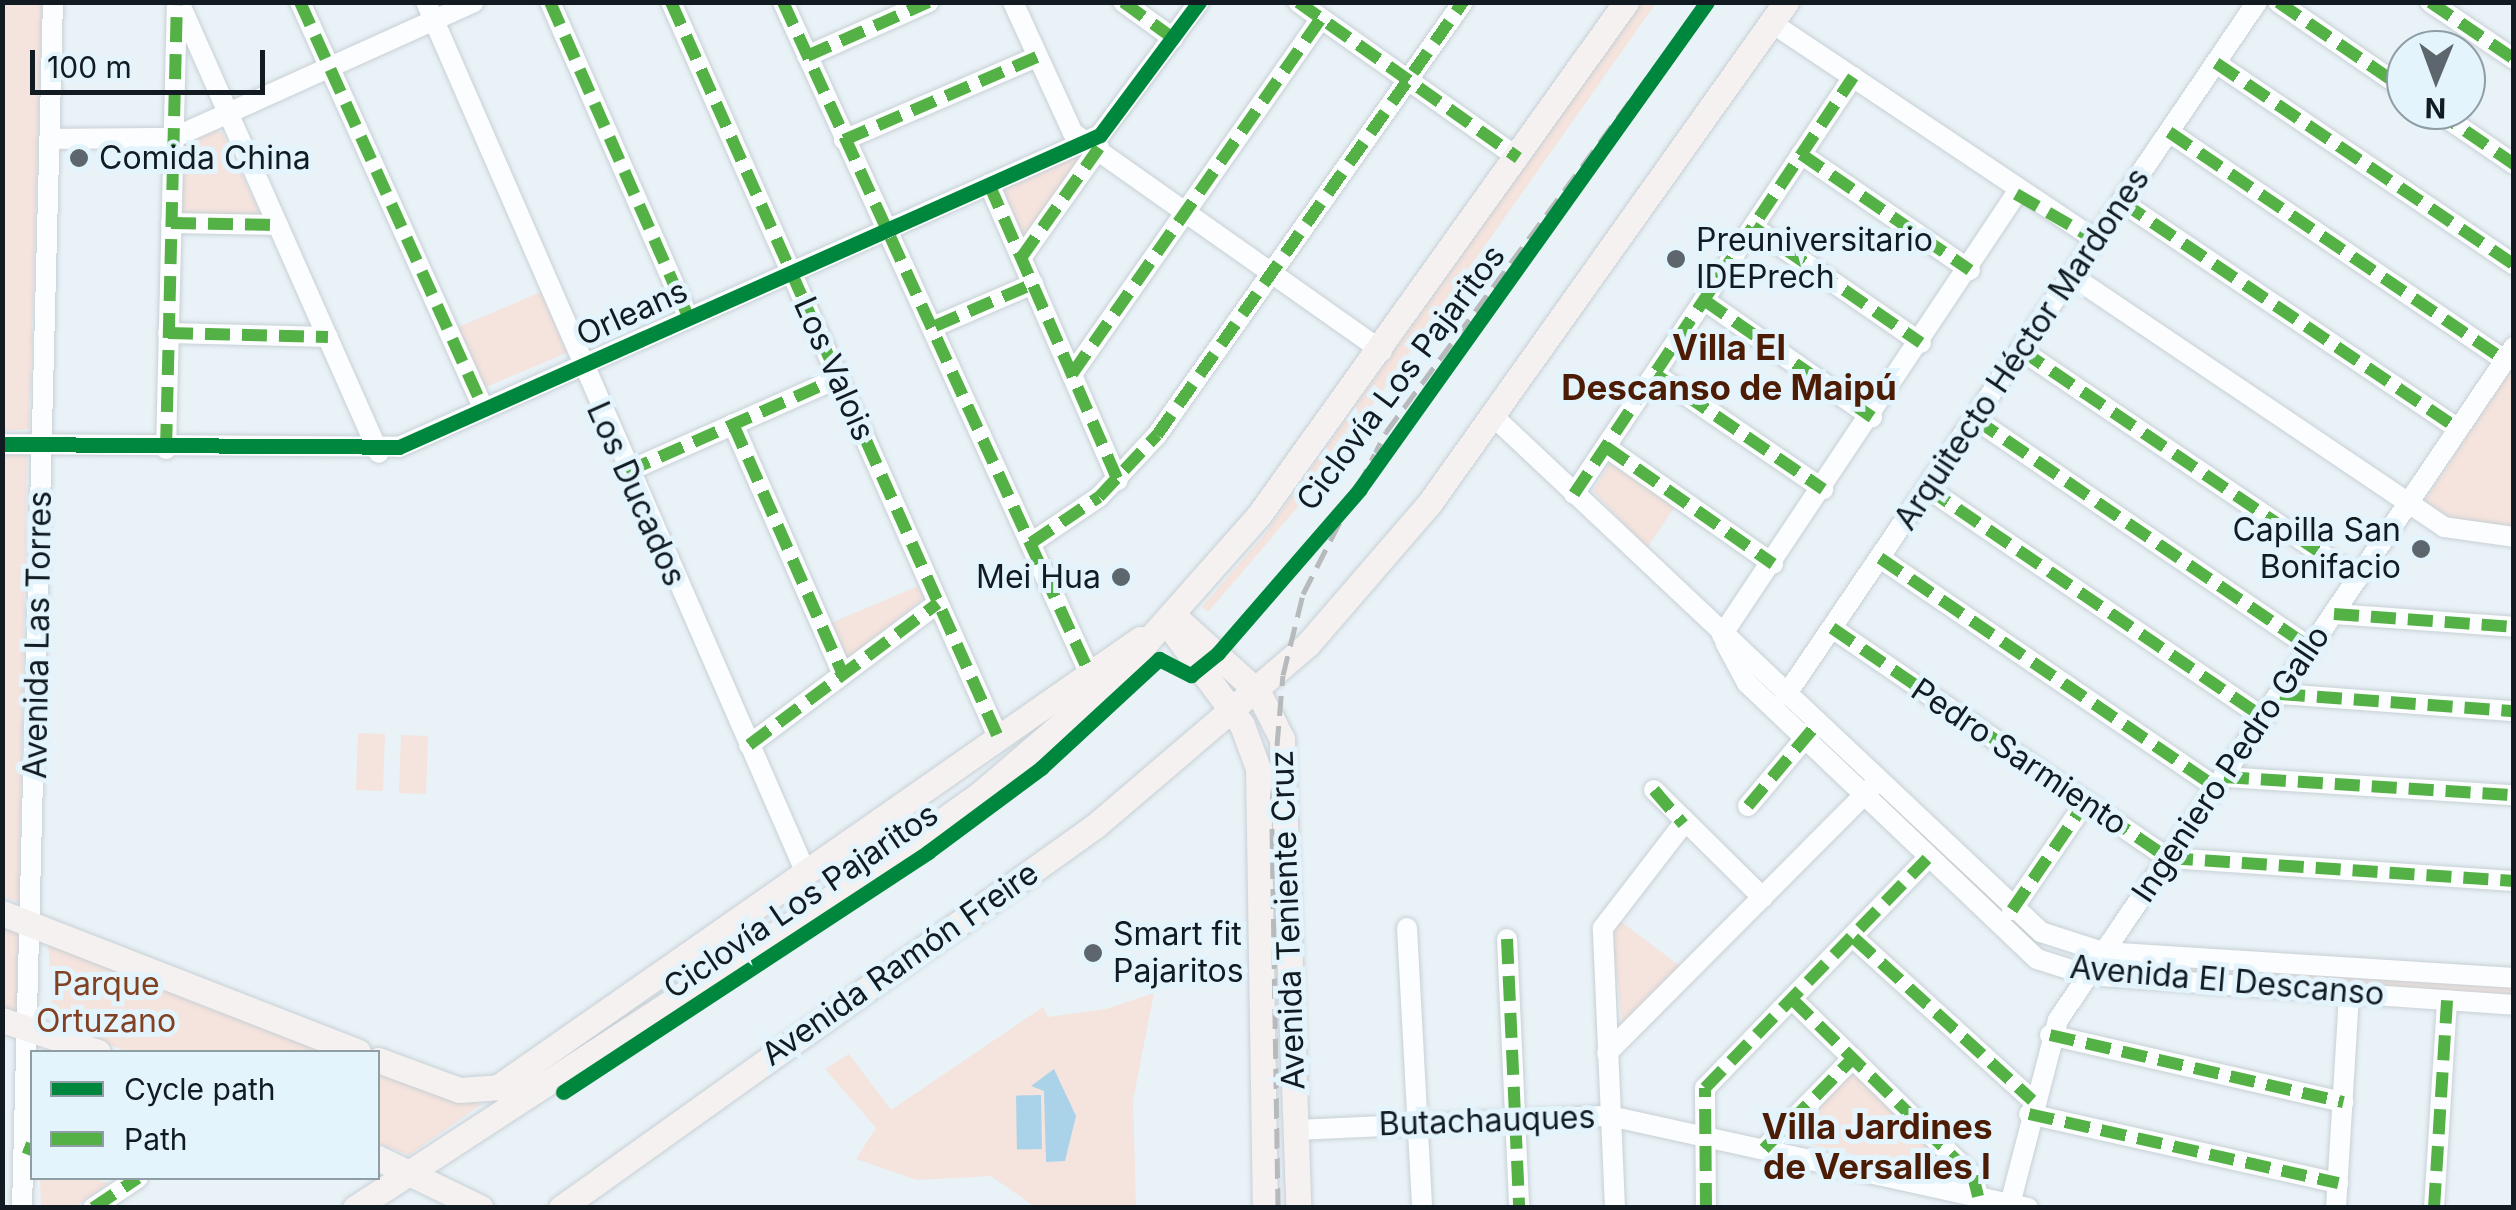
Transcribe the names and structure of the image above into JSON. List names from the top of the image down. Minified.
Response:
{"streets":{"main road":["Avenida Teniente Cruz","Avenida Ramón Freire"],"street":["Orleans","Arquitecto Héctor Mardones","Los Valois","Los Ducados","Avenida Las Torres","Pedro Sarmiento","Ingeniero Pedro Gallo","Avenida El Descanso","Butachauques"],"cycle path":["Ciclovía Los Pajaritos"]},"crossings":[["Orleans","Los Valois"],["Orleans","Los Ducados"],["Orleans","Avenida Las Torres"],["Arquitecto Héctor Mardones","Pedro Sarmiento"],["Arquitecto Héctor Mardones","Avenida El Descanso"],["Pedro Sarmiento","Ingeniero Pedro Gallo"],["Ingeniero Pedro Gallo","Avenida El Descanso"],["Ingeniero Pedro Gallo","Butachauques"],["Avenida Teniente Cruz","Avenida Ramón Freire"],["Avenida Teniente Cruz","Butachauques"],["Avenida Ramón Freire","Avenida El Descanso"]],"districts":["Villa El Descanso de Maipú","Villa Jardines de Versalles I"],"parks":["Parque Ortuzano"],"places":["Comida China","Preuniversitario IDEPrech","Capilla San Bonifacio","Mei Hua","Smart fit Pajaritos"],"legend":["Cycle path","Path"],"scale_bar":"100 m","north":"bottom"}
